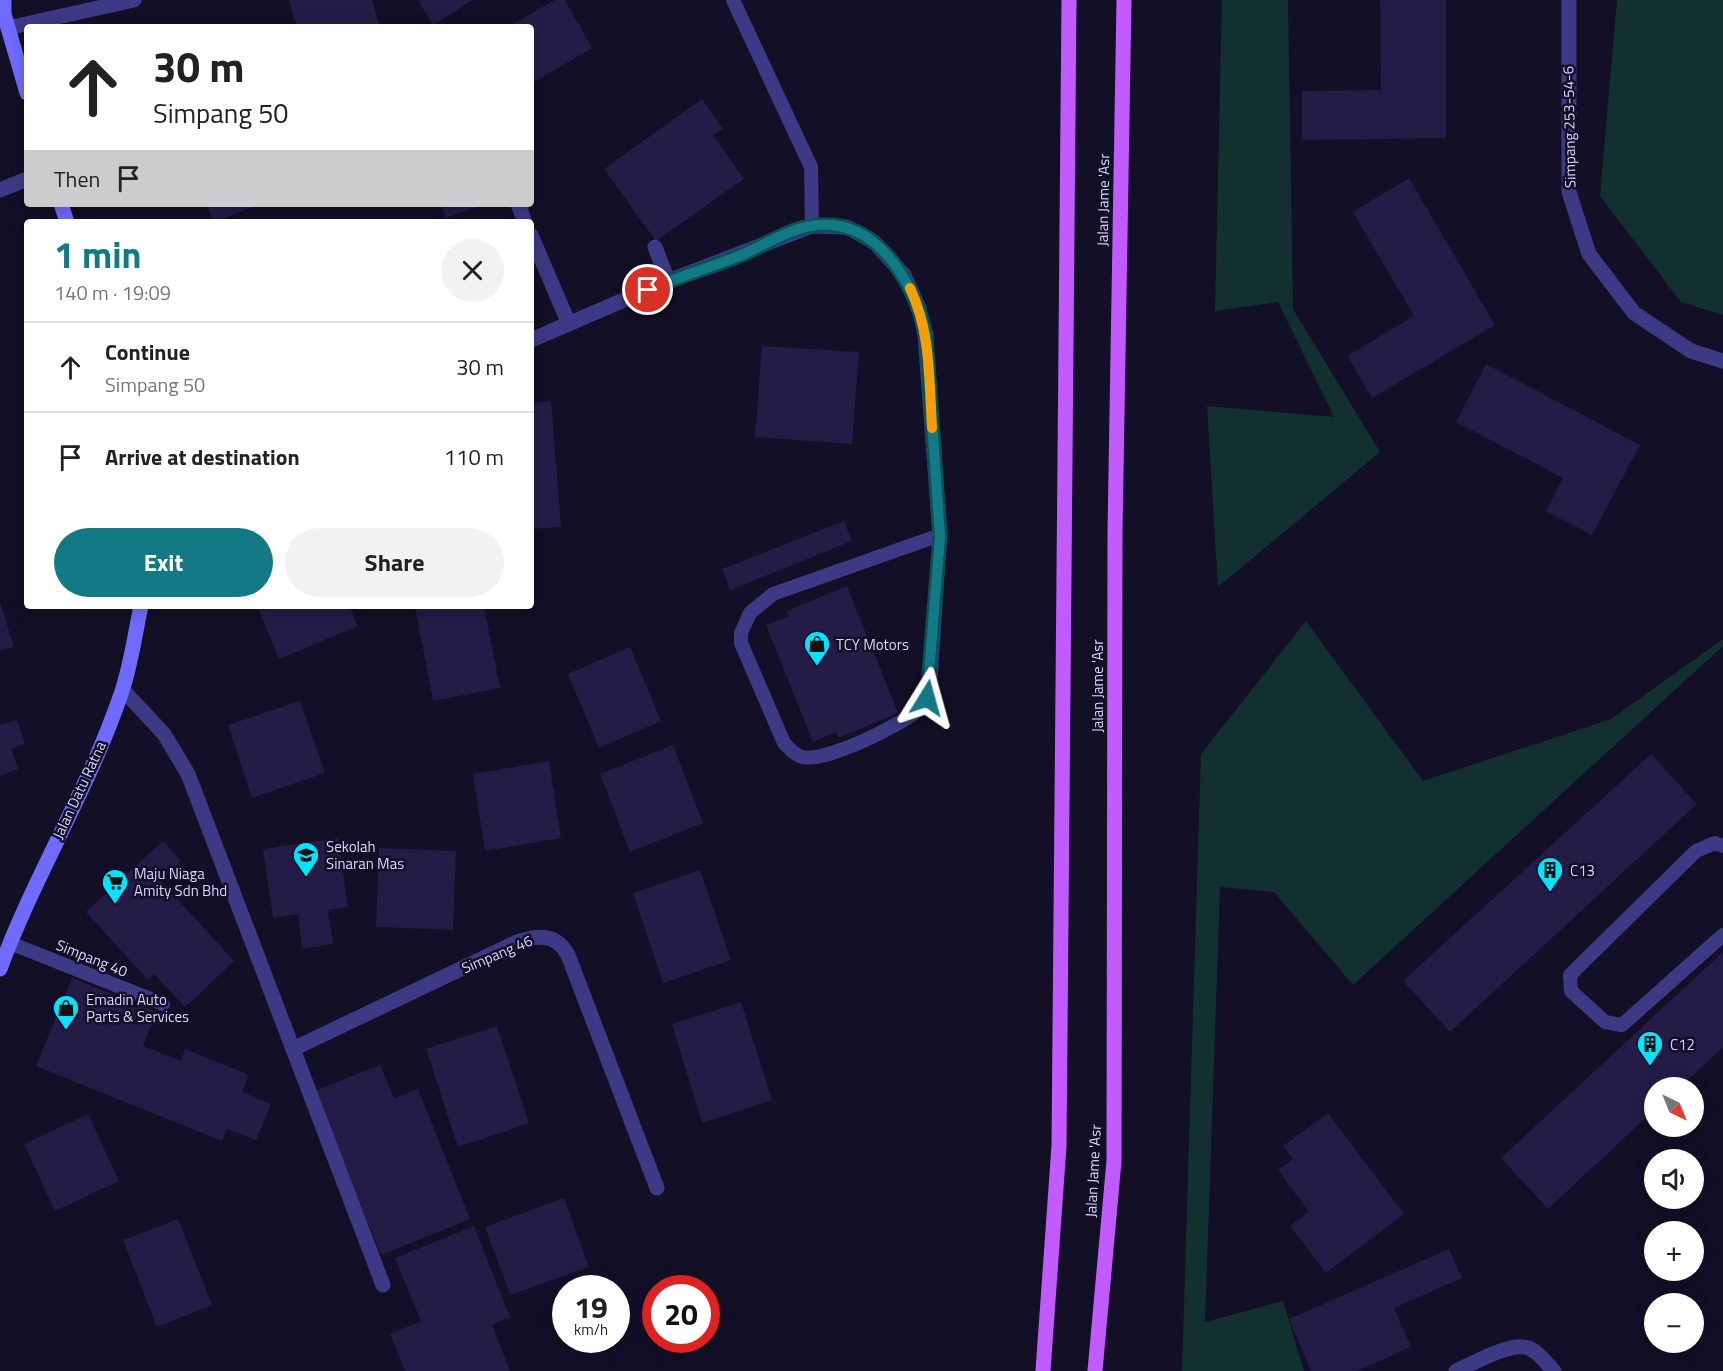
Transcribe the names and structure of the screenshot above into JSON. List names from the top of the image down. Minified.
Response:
{"streets":{"main road":["Jalan Jame 'Asr","Jalan Datu Ratna"],"street":["Simpang 253-54-6","Simpang 46"],"lane":["Simpang 40"]},"crossings":[["Jalan Datu Ratna","Simpang 40"]],"places":{"shop":["TCY Motors","Emadin Auto Parts & Services"],"school or university":["Sekolah Sinaran Mas"],"building":["C13","C12"],"supermarket":["Maju Niaga Amity Sdn Bhd"]},"north":"bottom right","page":{"turn":["30 m","Simpang 50"],"then":"Then","heading":["1 min","140 m · 19:09"],"list":[{"name":"Continue","note":"Simpang 50","value":"30 m"},{"name":"Arrive at destination","value":"110 m"}],"buttons":["Exit","Share"],"map_buttons":["+","−"],"speed":"19 km/h","limit":"20"}}
